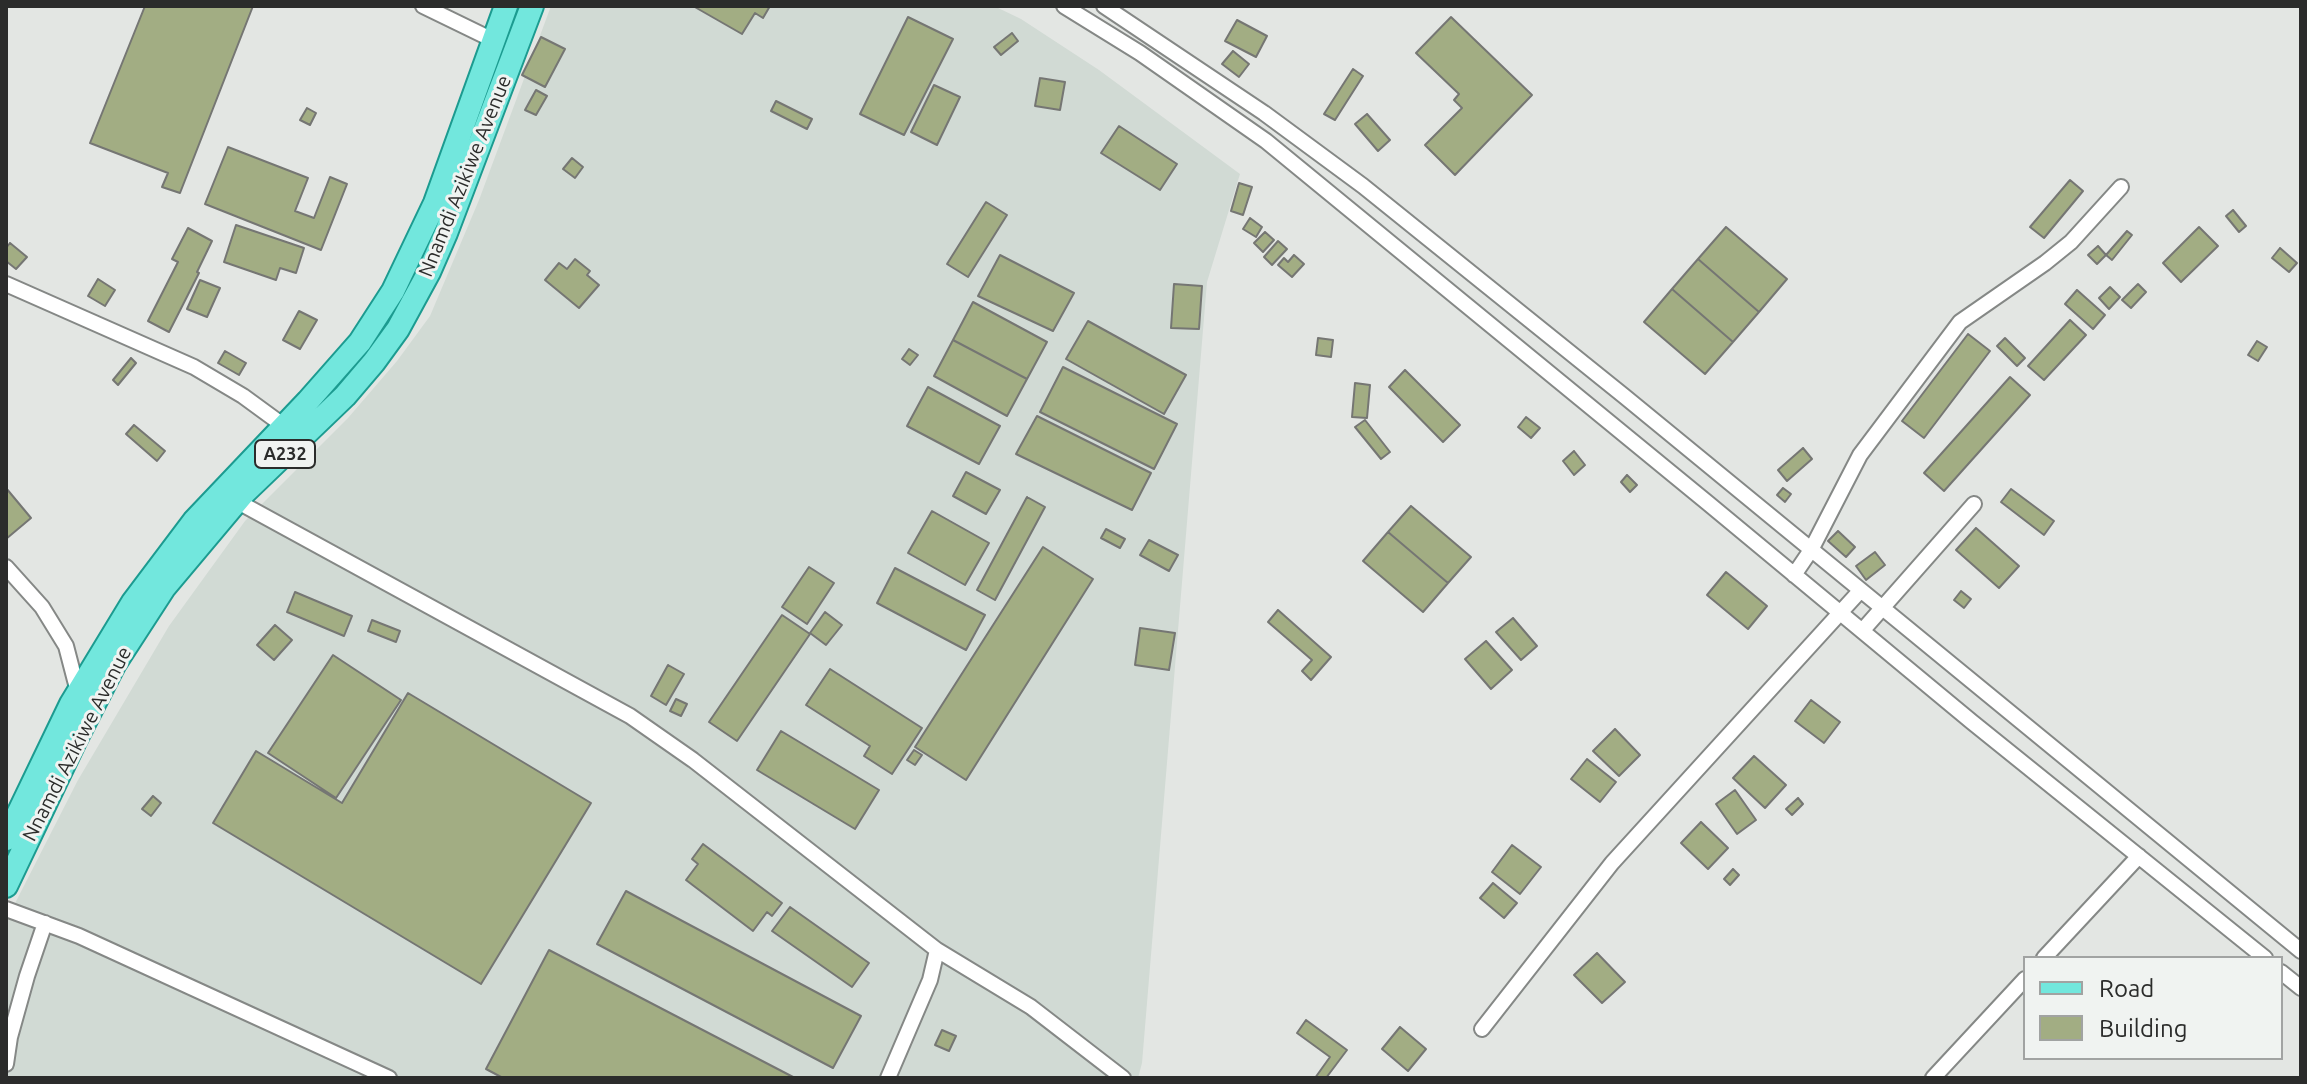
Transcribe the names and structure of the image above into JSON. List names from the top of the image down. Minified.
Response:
{"streets":{"main road":["Nnamdi Azikiwe Avenue","A232"]},"legend":["Road","Building"]}
